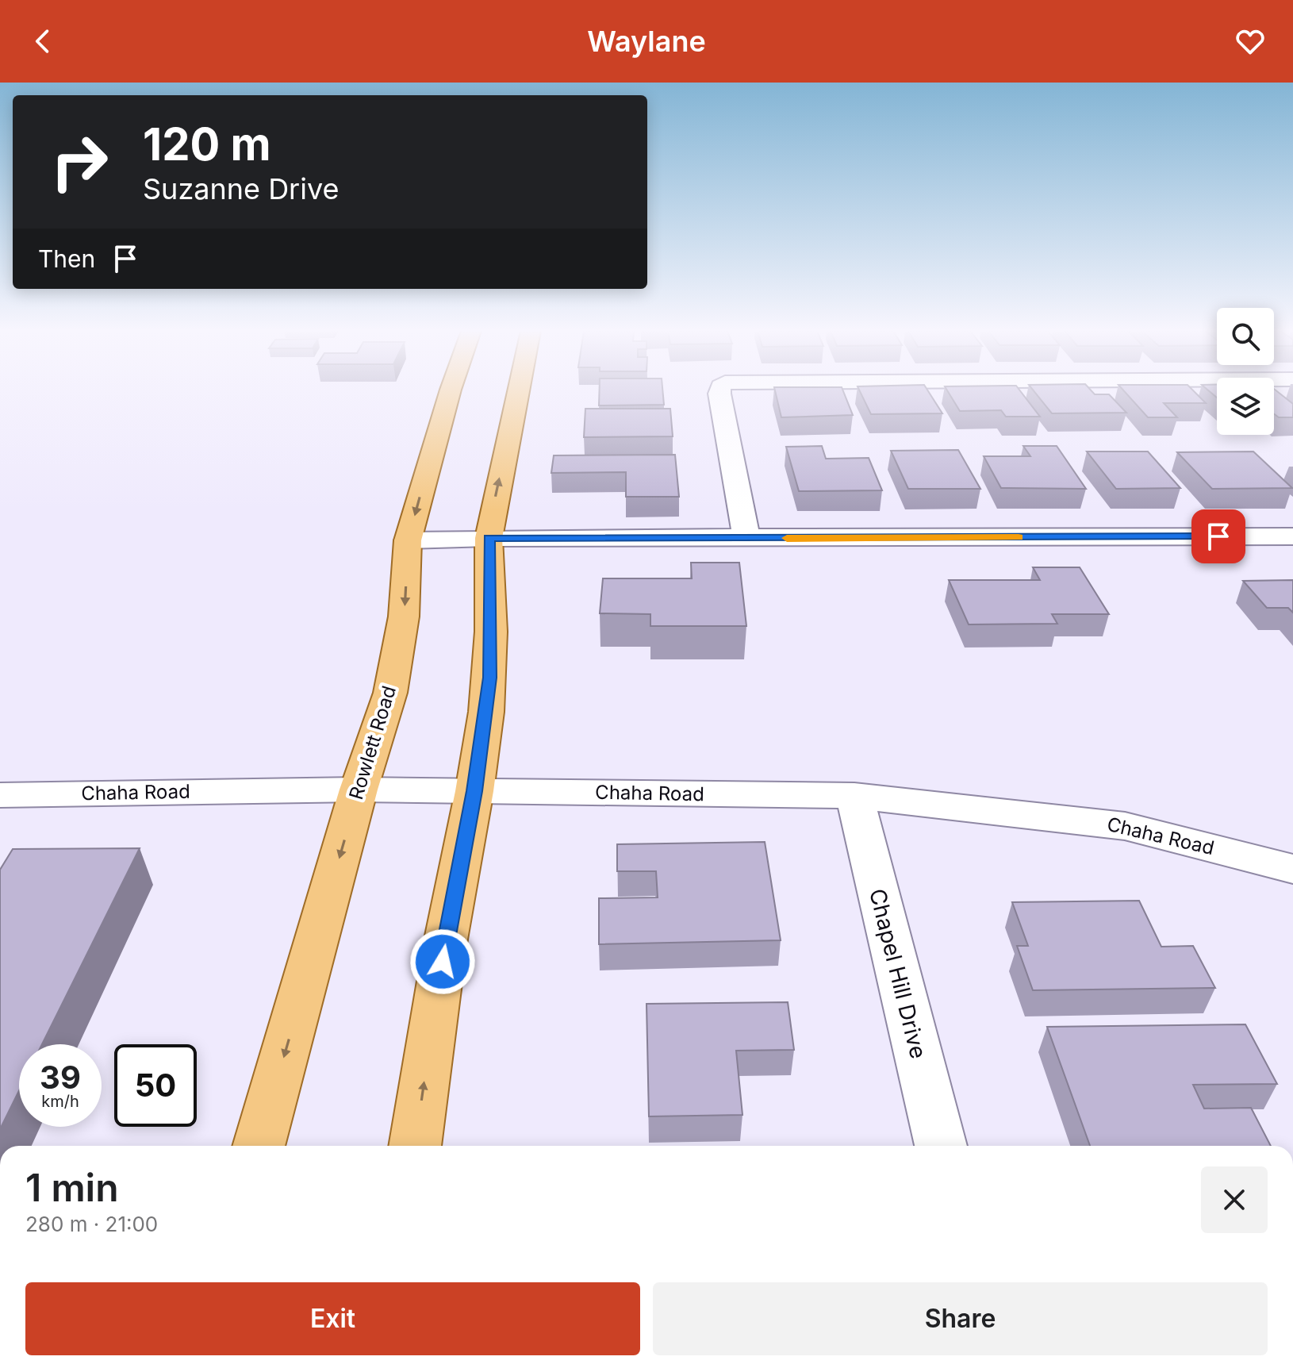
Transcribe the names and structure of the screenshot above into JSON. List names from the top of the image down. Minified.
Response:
{"streets":{"main road":["Rowlett Road"],"street":["Chaha Road","Chapel Hill Drive"]},"crossings":[["Rowlett Road","Chaha Road"],["Chaha Road","Chapel Hill Drive"]],"page":{"header":"Waylane","turn":["120 m","Suzanne Drive"],"then":"Then","speed":"39 km/h","limit":"50","heading":["1 min","280 m · 21:00"],"buttons":["Exit","Share"]}}
